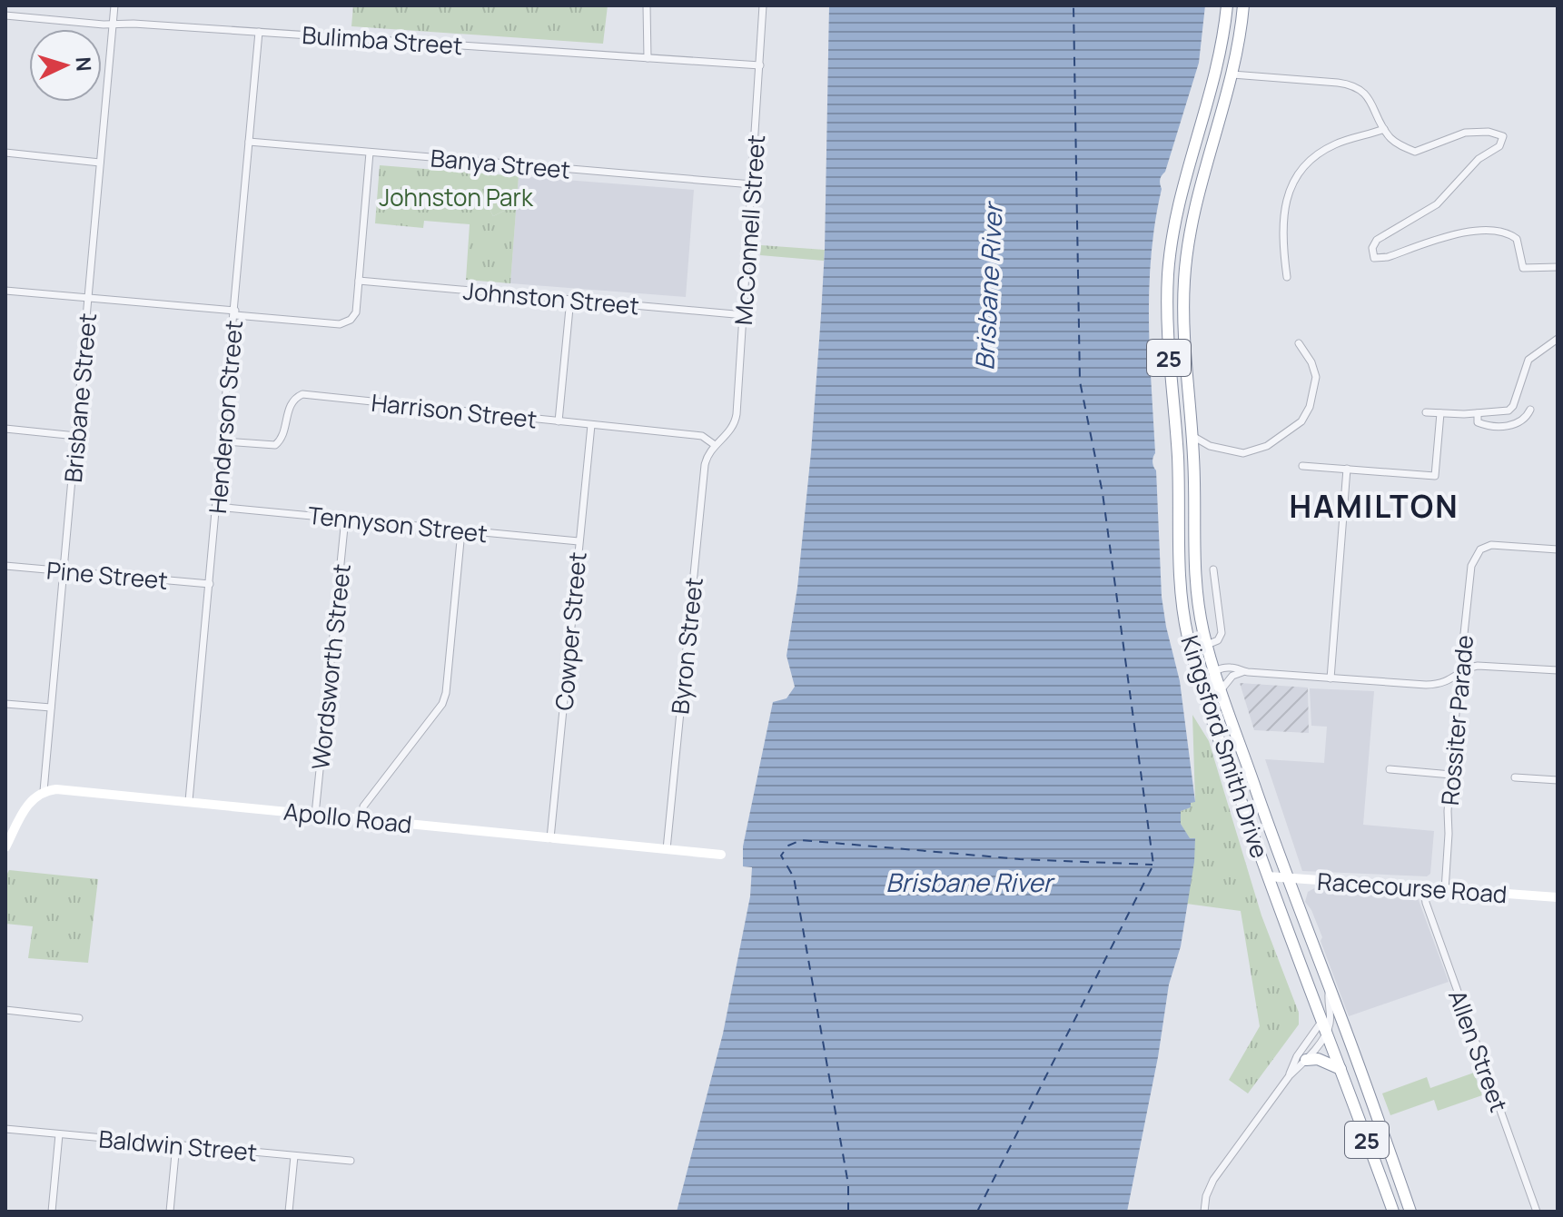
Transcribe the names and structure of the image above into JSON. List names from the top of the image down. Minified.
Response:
{"streets":{"highway":["25","Kingsford Smith Drive"],"street":["Bulimba Street","Banya Street","McConnell Street","Johnston Street","Brisbane Street","Harrison Street","Henderson Street","Tennyson Street","Pine Street","Cowper Street","Byron Street","Wordsworth Street","Rossiter Parade","Apollo Road","Racecourse Road","Allen Street","Baldwin Street"]},"crossings":[["Bulimba Street","McConnell Street"],["Bulimba Street","Brisbane Street"],["Bulimba Street","Henderson Street"],["Banya Street","McConnell Street"],["Banya Street","Henderson Street"],["McConnell Street","Johnston Street"],["McConnell Street","Harrison Street"],["McConnell Street","Byron Street"],["Brisbane Street","Pine Street"],["Brisbane Street","Apollo Road"],["Harrison Street","Henderson Street"],["Harrison Street","Cowper Street"],["Harrison Street","Byron Street"],["Henderson Street","Tennyson Street"],["Henderson Street","Pine Street"],["Henderson Street","Apollo Road"],["Tennyson Street","Cowper Street"],["Tennyson Street","Wordsworth Street"],["Cowper Street","Apollo Road"],["Byron Street","Apollo Road"],["Wordsworth Street","Apollo Road"],["Rossiter Parade","Racecourse Road"],["Kingsford Smith Drive","Racecourse Road"],["Racecourse Road","Allen Street"]],"districts":["HAMILTON"],"water":["Brisbane River"],"parks":["Johnston Park"],"north":"right"}
